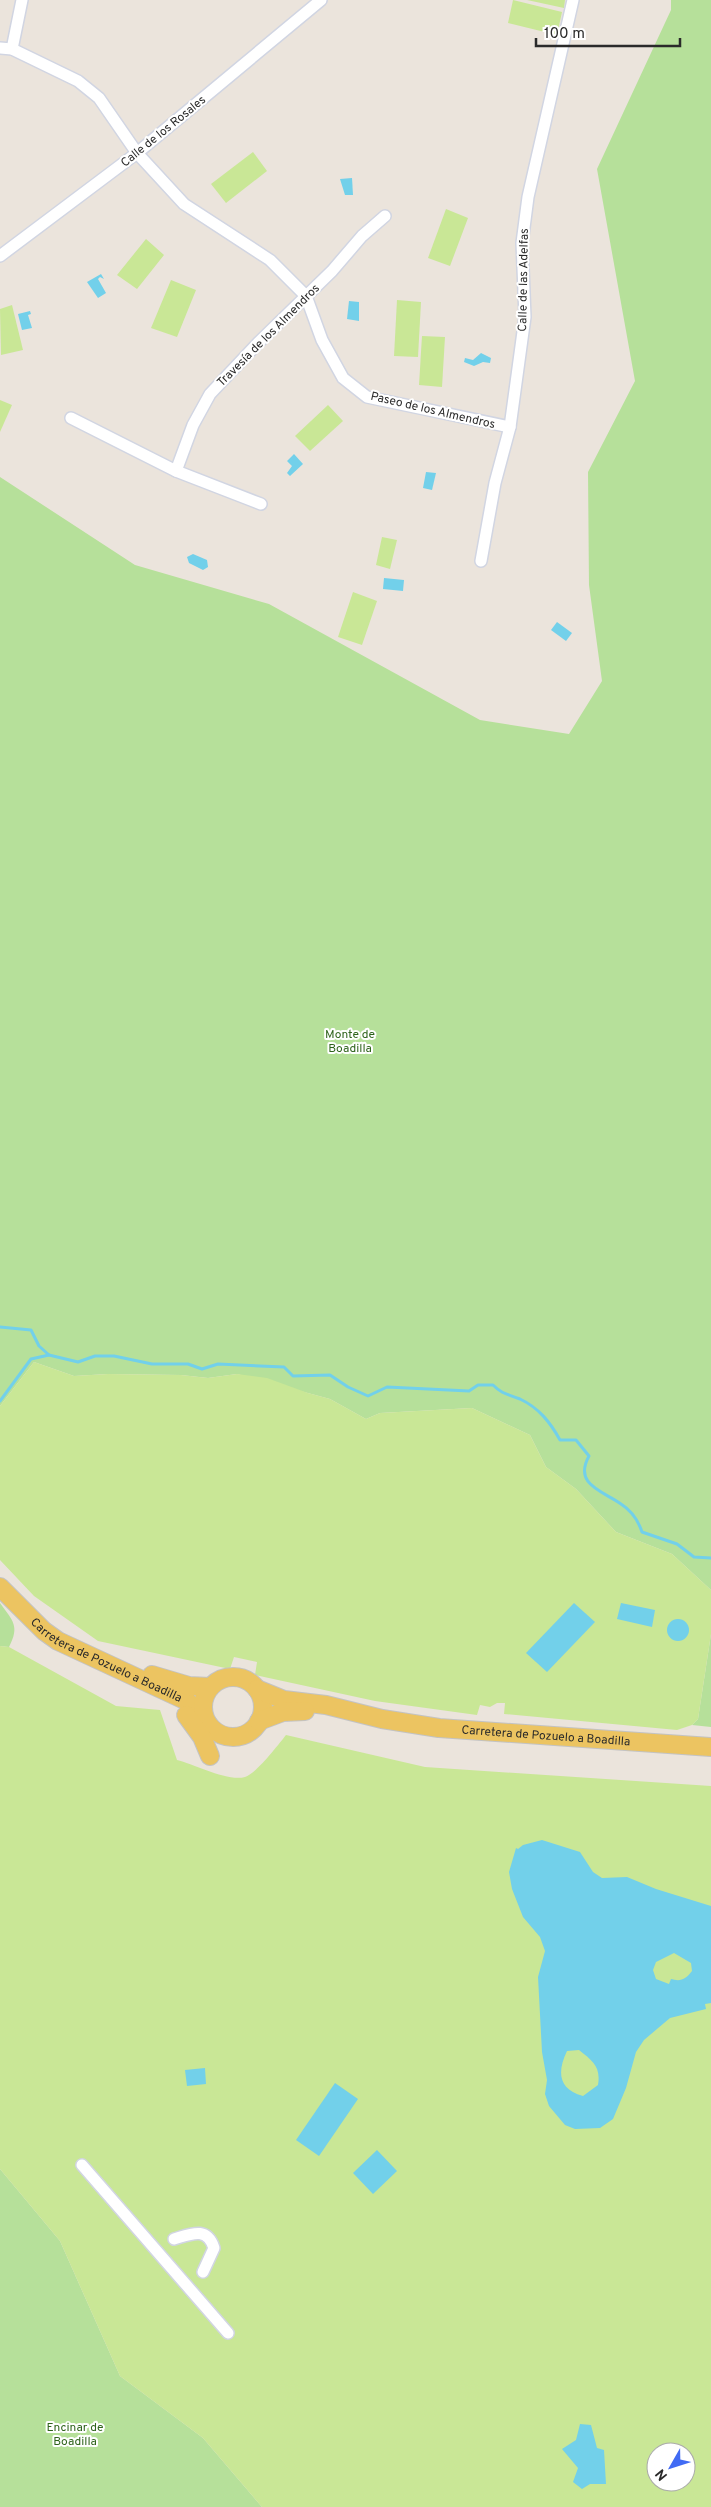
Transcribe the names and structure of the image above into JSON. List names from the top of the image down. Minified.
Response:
{"streets":{"main road":["Carretera de Pozuelo a Boadilla"],"street":["Calle de los Rosales","Calle de las Adelfas","Travesía de los Almendros","Paseo de los Almendros"]},"crossings":[["Calle de los Rosales","Paseo de los Almendros"],["Calle de las Adelfas","Paseo de los Almendros"],["Travesía de los Almendros","Paseo de los Almendros"]],"parks":["Monte de Boadilla","Encinar de Boadilla"],"scale_bar":"100 m","north":"bottom left"}
